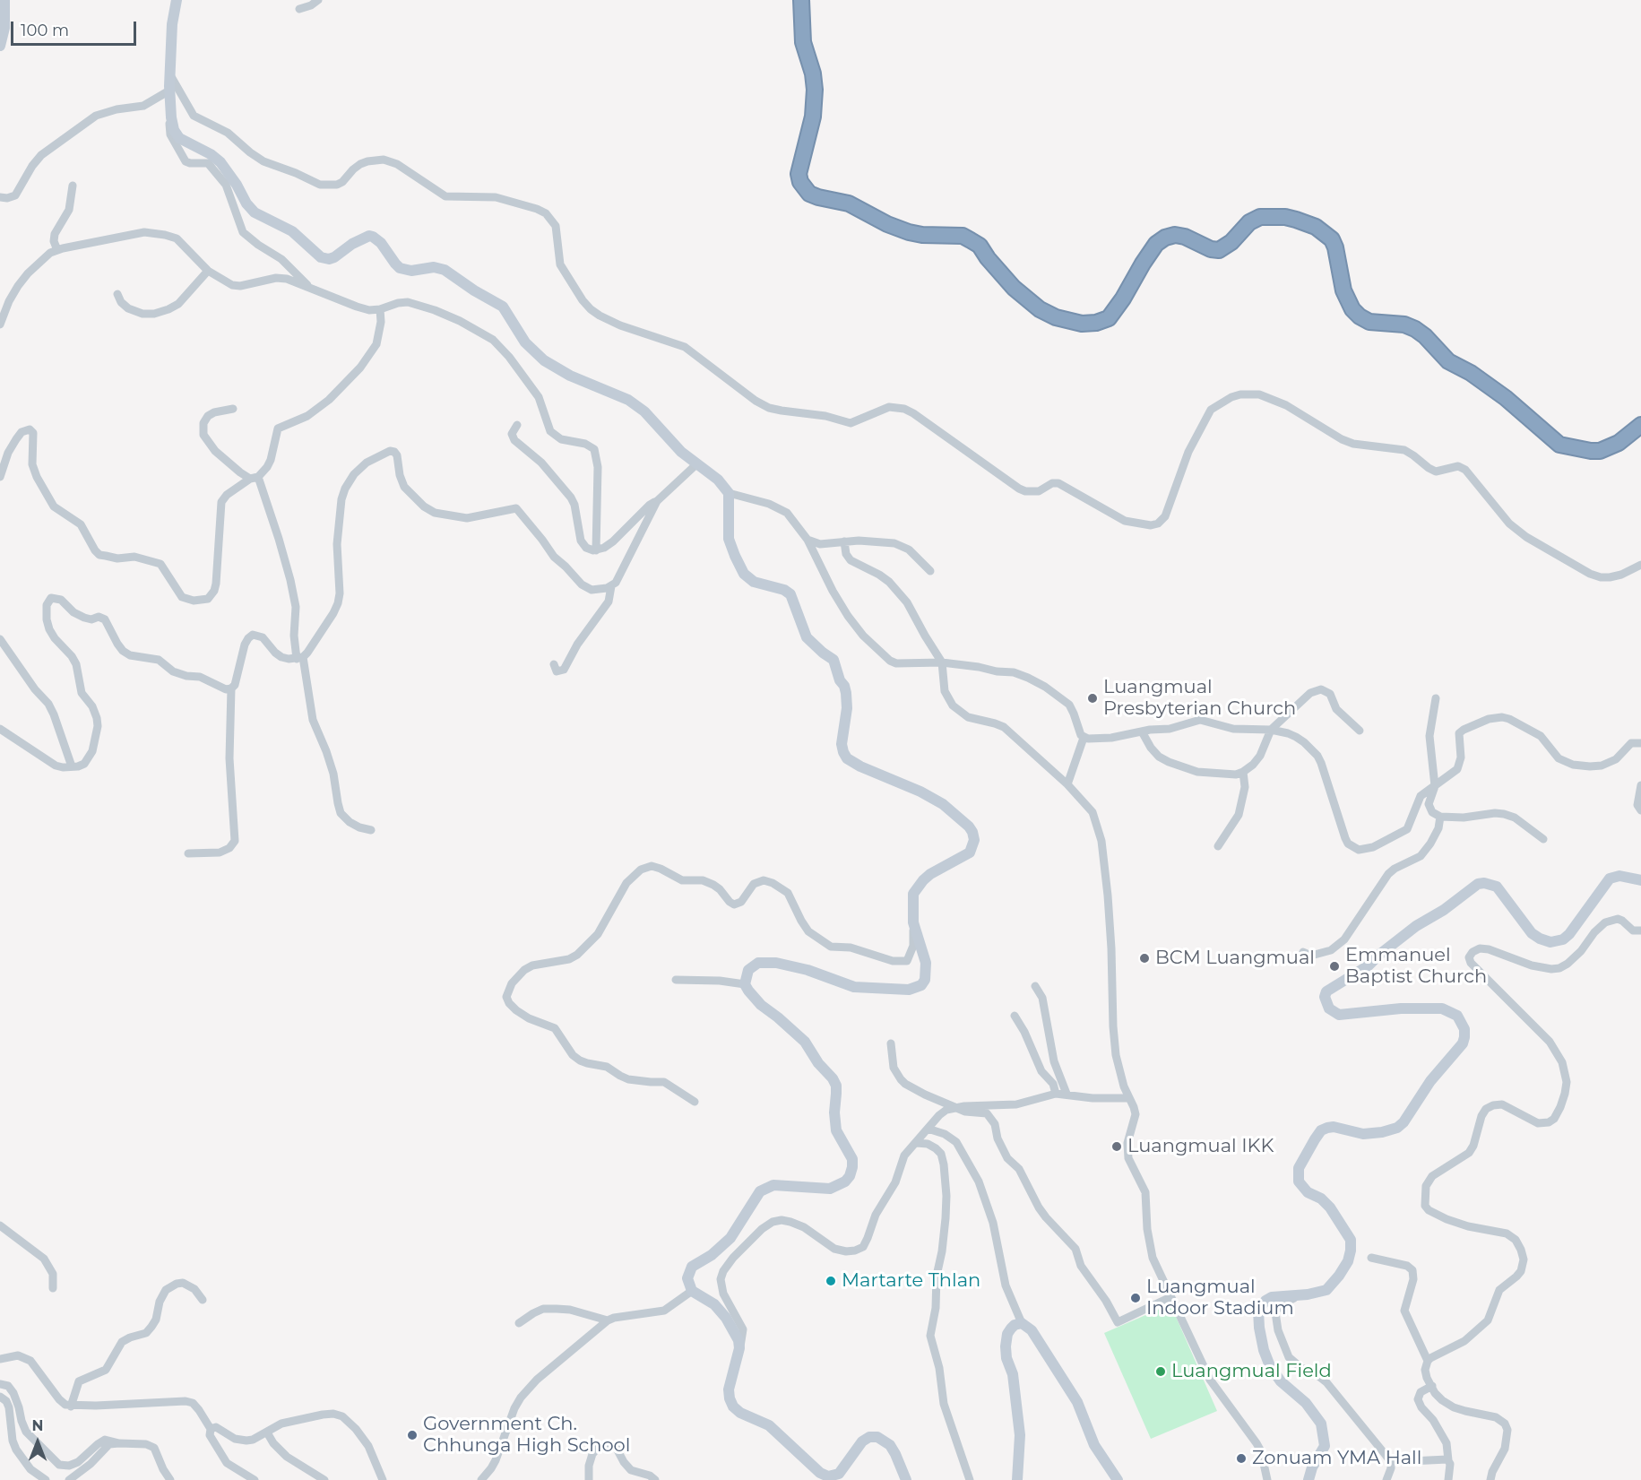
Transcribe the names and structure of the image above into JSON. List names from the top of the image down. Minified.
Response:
{"places":["Luangmual Presbyterian Church","BCM Luangmual","Emmanuel Baptist Church","Luangmual IKK","Martarte Thlan","Luangmual Indoor Stadium","Luangmual Field","Government Ch. Chhunga High School","Zonuam YMA Hall"],"scale_bar":"100 m","north":"top"}
